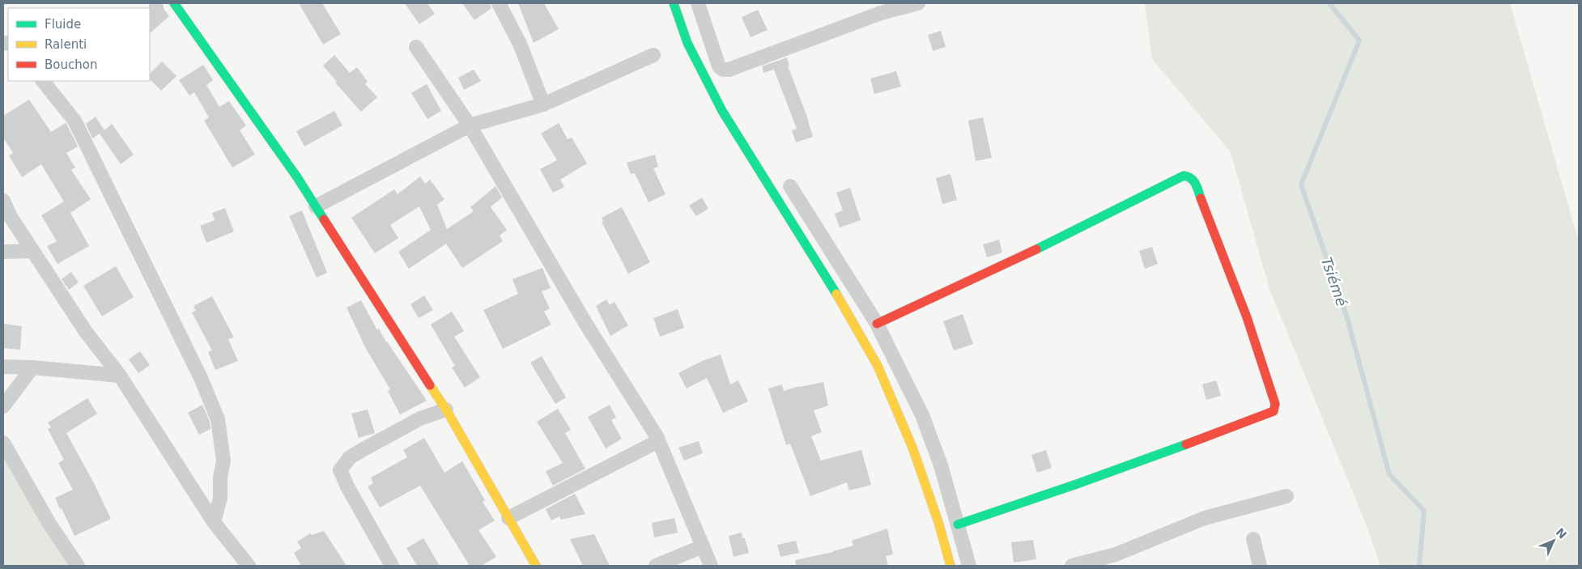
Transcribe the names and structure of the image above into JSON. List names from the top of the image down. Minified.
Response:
{"water":["Tsiémé"],"legend":["Fluide","Ralenti","Bouchon"],"north":"top right"}
